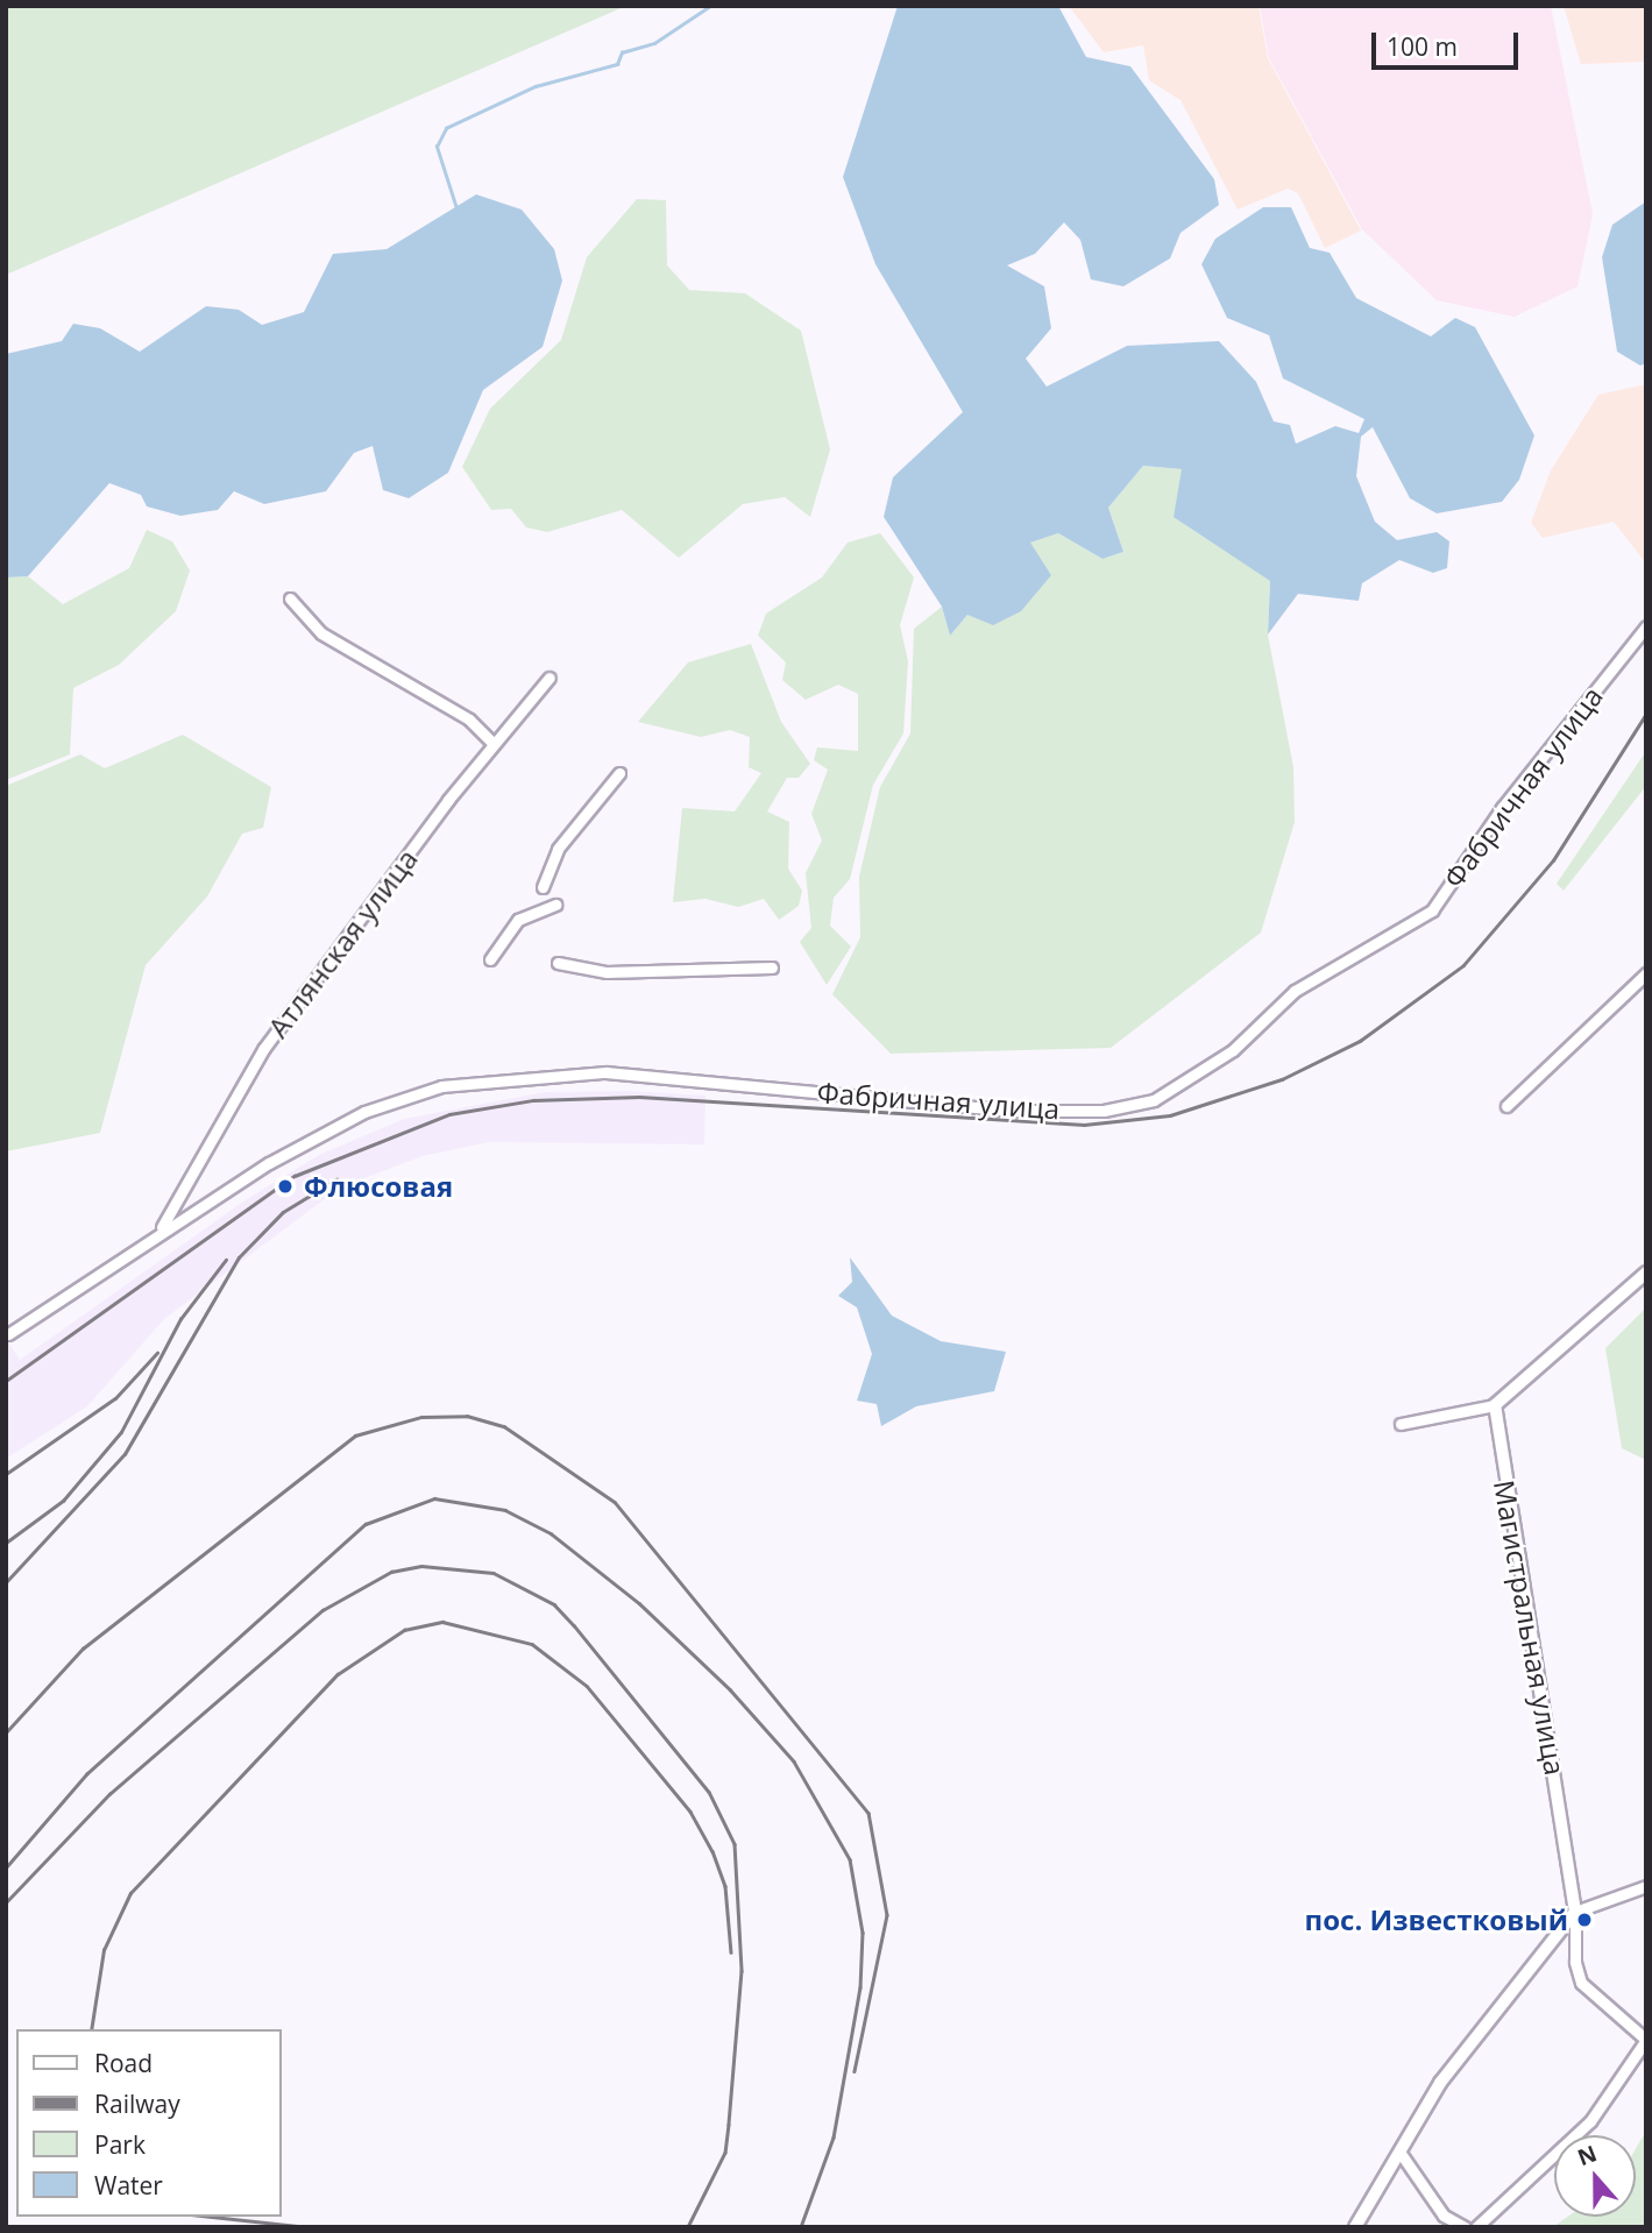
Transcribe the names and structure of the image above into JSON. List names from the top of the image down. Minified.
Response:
{"streets":{"street":["Фабричная улица","Атлянская улица","Магистральная улица"]},"crossings":[["Фабричная улица","Атлянская улица"]],"places":["Флюсовая","пос. Известковый"],"legend":["Road","Railway","Park","Water"],"scale_bar":"100 m","north":"top"}
